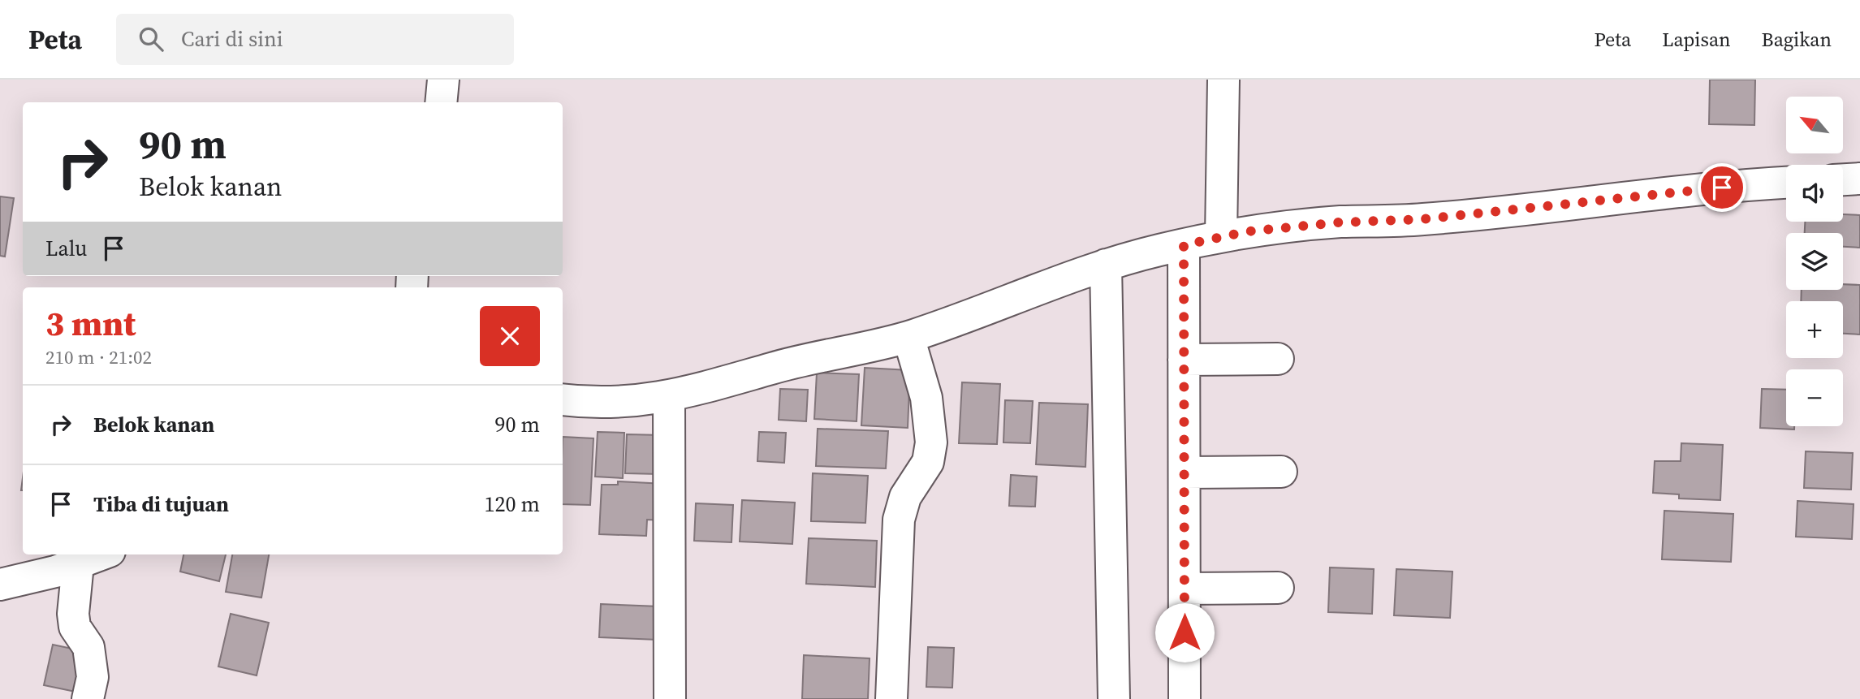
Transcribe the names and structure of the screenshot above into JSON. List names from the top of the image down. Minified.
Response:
{"north":"top left","page":{"header":"Peta","search":"Cari di sini","nav":["Peta","Lapisan","Bagikan"],"map_buttons":["+","−"],"turn":["90 m","Belok kanan"],"then":"Lalu","heading":["3 mnt","210 m · 21:02"],"list":[{"name":"Belok kanan","value":"90 m"},{"name":"Tiba di tujuan","value":"120 m"}]}}
